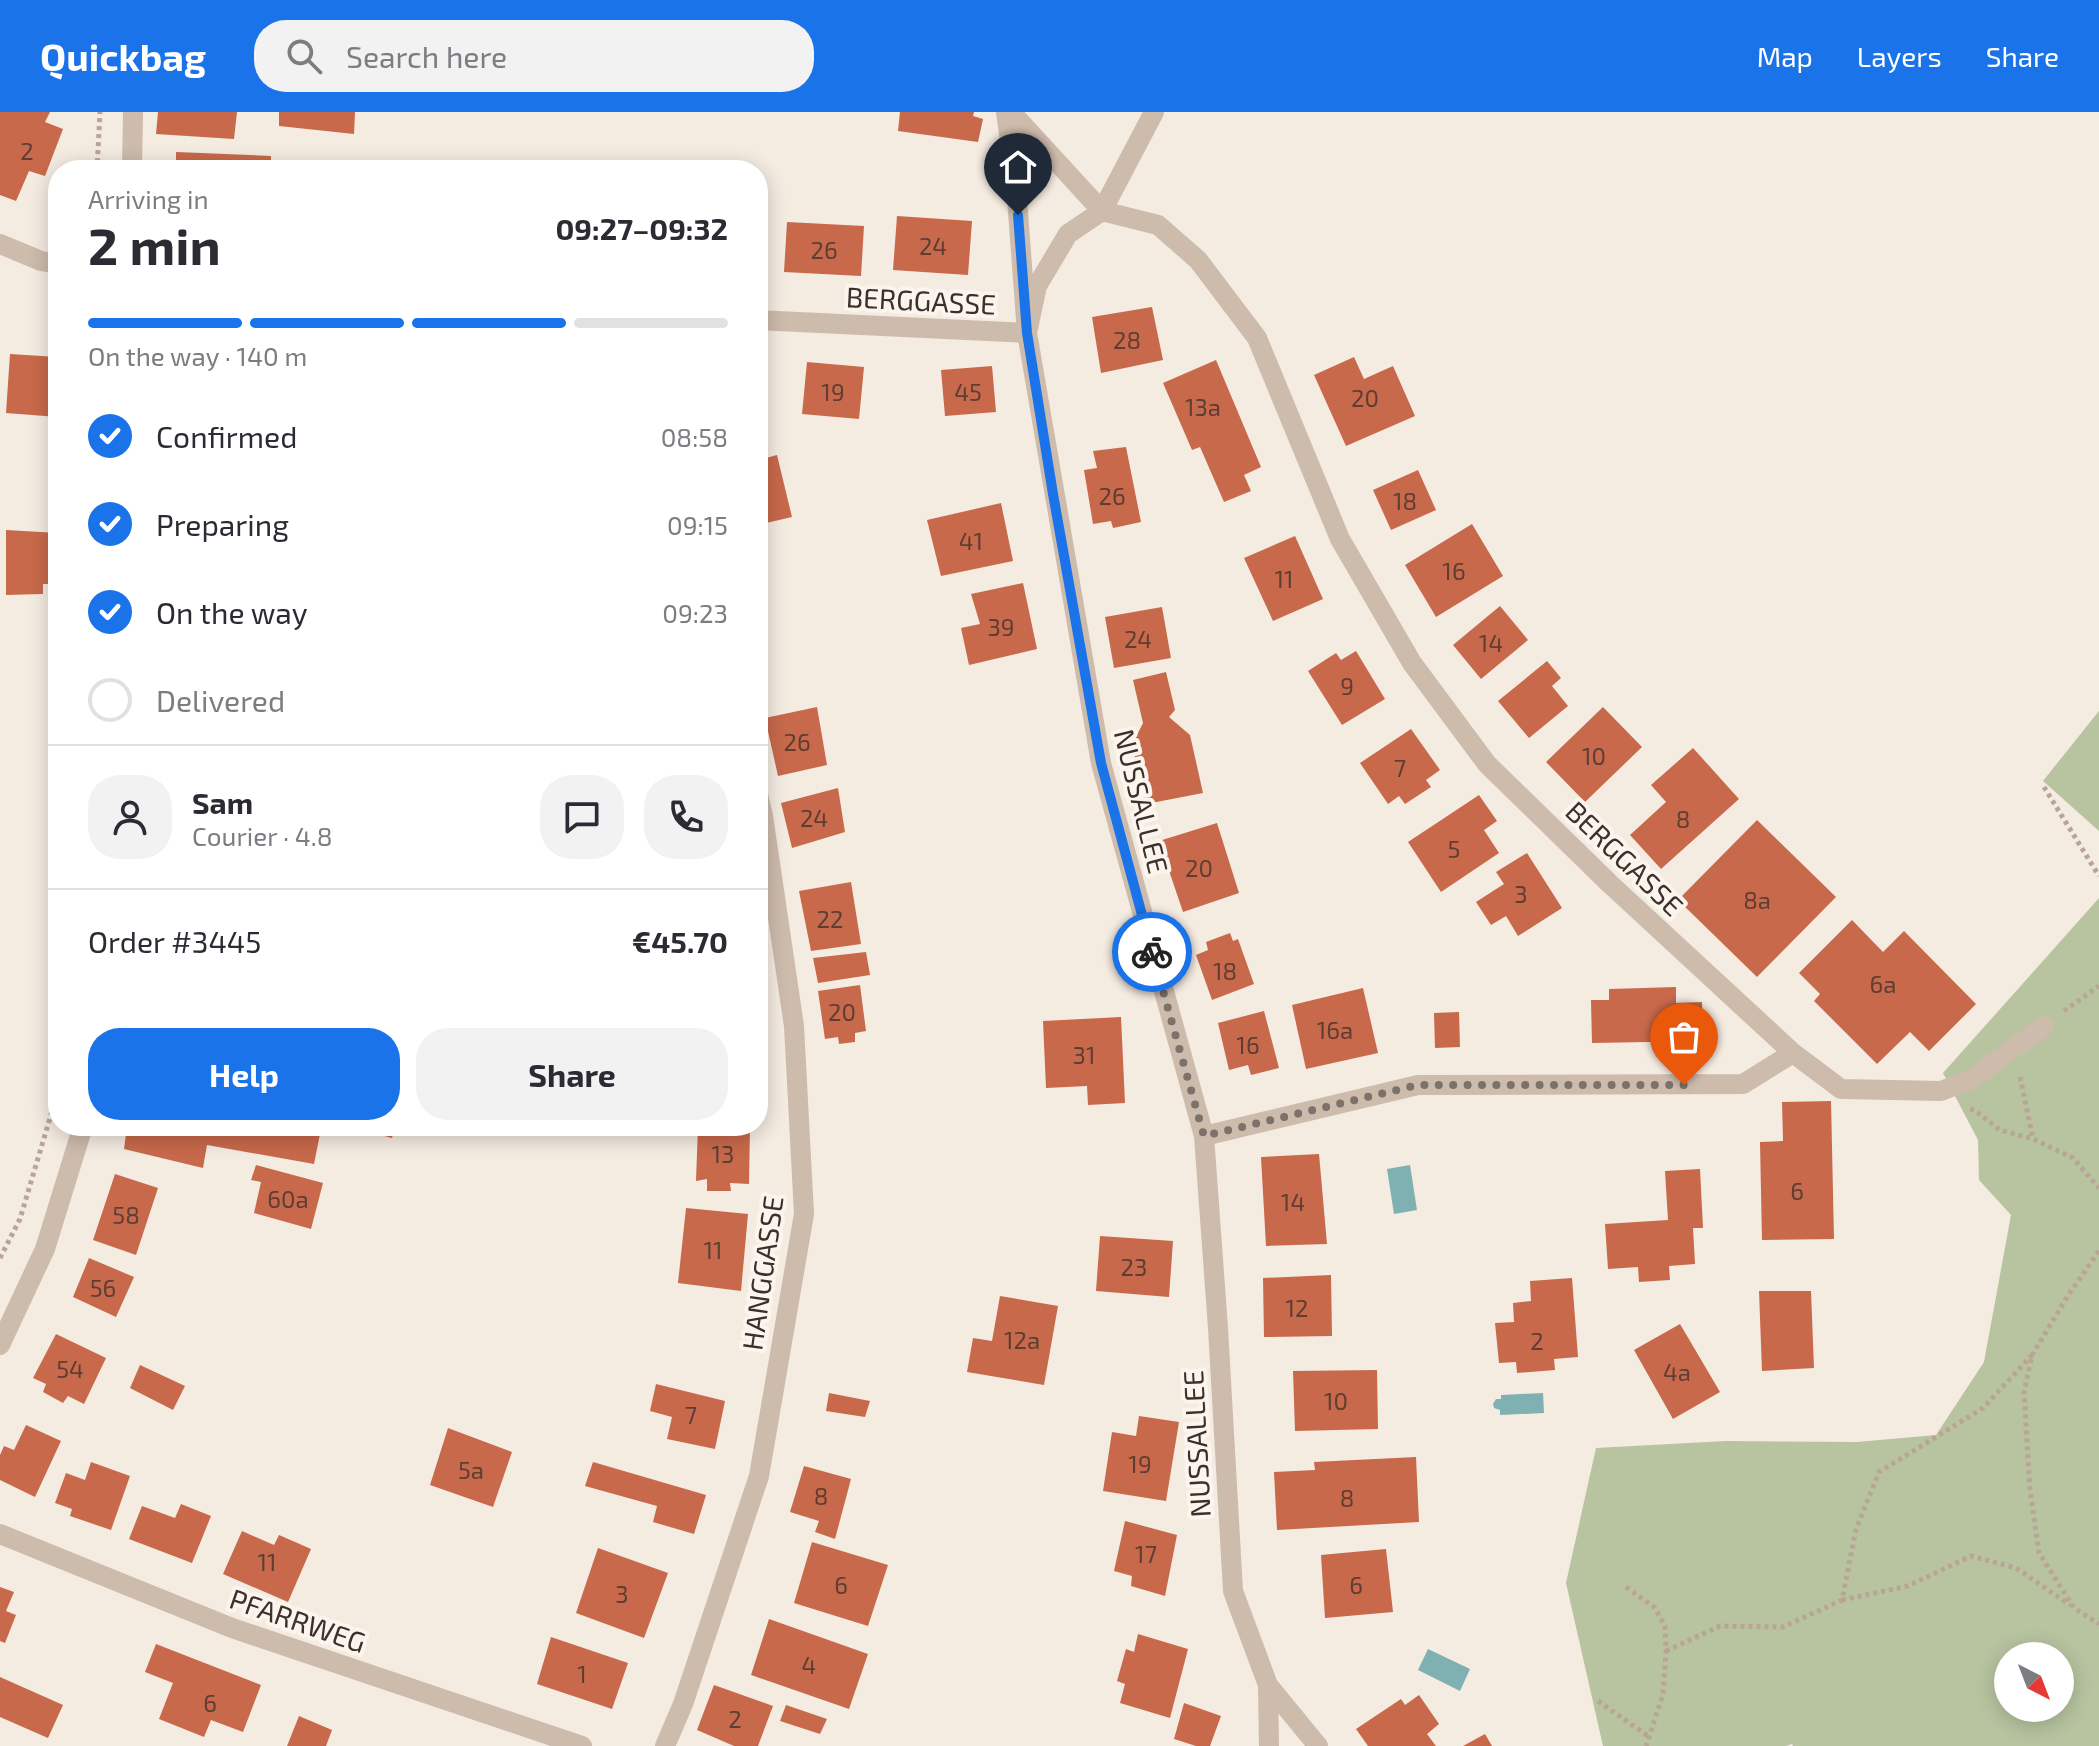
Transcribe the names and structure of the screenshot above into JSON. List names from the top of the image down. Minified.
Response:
{"streets":{"street":["BERGGASSE","NUSSALLEE","HANGGASSE","PFARRWEG"]},"crossings":[["BERGGASSE","NUSSALLEE"]],"house_numbers":["2","24","26","28","19","45","20","13a","26","18","41","16","11","39","24","14","9","26","10","7","24","8","5","20","3","8a","22","18","6a","20","16a","16","31","13","6","60a","14","58","11","23","56","12","12a","2","54","4a","10","7","19","5a","8","8","17","11","6","6","3","4","1","6","2"],"north":"bottom right","page":{"header":"Quickbag","search":"Search here","nav":["Map","Layers","Share"],"heading":["2 min","Arriving in","09:27–09:32"],"panel":["Sam","Courier · 4.8","Order #3445","€45.70"],"bar":"On the way · 140 m","list":[["Confirmed","08:58"],["Preparing","09:15"],["On the way","09:23"],"Delivered"],"buttons":["Help","Share"]}}
